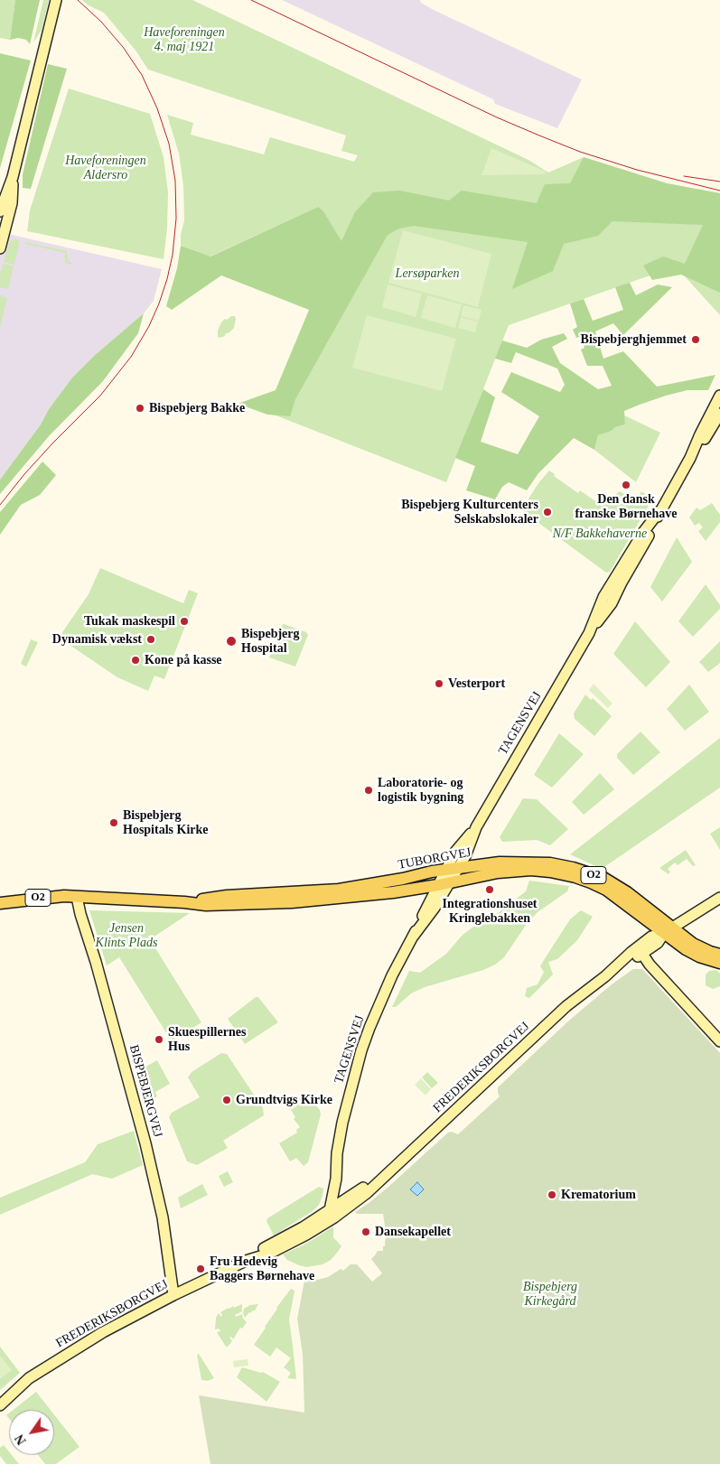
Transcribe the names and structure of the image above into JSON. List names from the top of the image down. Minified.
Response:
{"streets":{"main road":["TUBORGVEJ","O2"],"street":["TAGENSVEJ","FREDERIKSBORGVEJ","BISPEBJERGVEJ"]},"crossings":[["TAGENSVEJ","TUBORGVEJ"],["TAGENSVEJ","FREDERIKSBORGVEJ"],["TUBORGVEJ","O2"],["TUBORGVEJ","FREDERIKSBORGVEJ"],["TUBORGVEJ","BISPEBJERGVEJ"],["O2","FREDERIKSBORGVEJ"],["FREDERIKSBORGVEJ","BISPEBJERGVEJ"]],"parks":["Haveforeningen 4. maj 1921","Haveforeningen Aldersro","Lersøparken","N/F Bakkehaverne","Jensen Klints Plads","Bispebjerg Kirkegård"],"places":["Bispebjerghjemmet","Bispebjerg Bakke","Den dansk franske Børnehave","Bispebjerg Kulturcenters Selskabslokaler","Tukak maskespil","Dynamisk vækst","Bispebjerg Hospital","Kone på kasse","Vesterport","Laboratorie- og logistik bygning","Bispebjerg Hospitals Kirke","Integrationshuset Kringlebakken","Skuespillernes Hus","Grundtvigs Kirke","Krematorium","Dansekapellet","Fru Hedevig Baggers Børnehave"],"north":"bottom left"}
